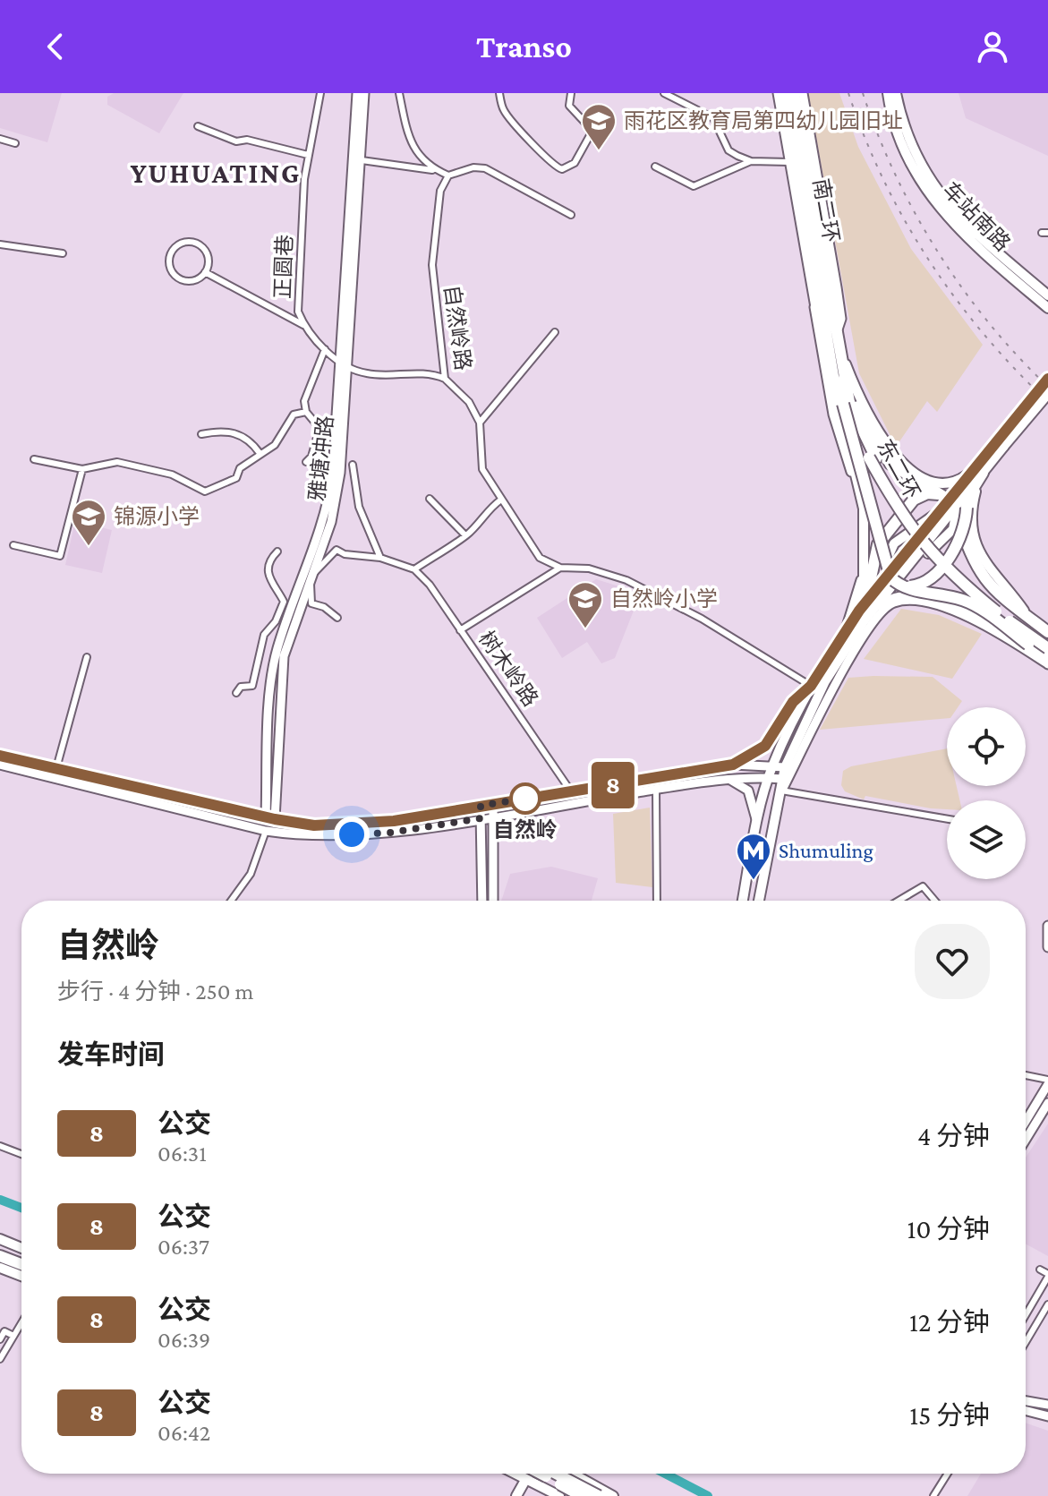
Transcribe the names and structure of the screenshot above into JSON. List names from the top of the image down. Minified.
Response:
{"streets":{"highway":["南二环","东二环"],"main road":["车站南路"],"street":["正圆巷","自然岭路","雅塘冲路","树木岭路"]},"crossings":[["南二环","东二环"],["正圆巷","自然岭路"],["正圆巷","雅塘冲路"]],"districts":["YUHUATING"],"places":{"school or university":["雨花区教育局第四幼儿园旧址","锦源小学","自然岭小学"],"other":["自然岭"],"metro station":["Shumuling"]},"lines":["bus line 8"],"page":{"header":"Transo","on_map":"8","heading":[["自然岭","步行 · 4 分钟 · 250 m"],"发车时间"],"list":[{"mark":"8","name":"公交","note":"06:31","value":"4 分钟"},{"mark":"8","name":"公交","note":"06:37","value":"10 分钟"},{"mark":"8","name":"公交","note":"06:39","value":"12 分钟"},{"mark":"8","name":"公交","note":"06:42","value":"15 分钟"}]}}
